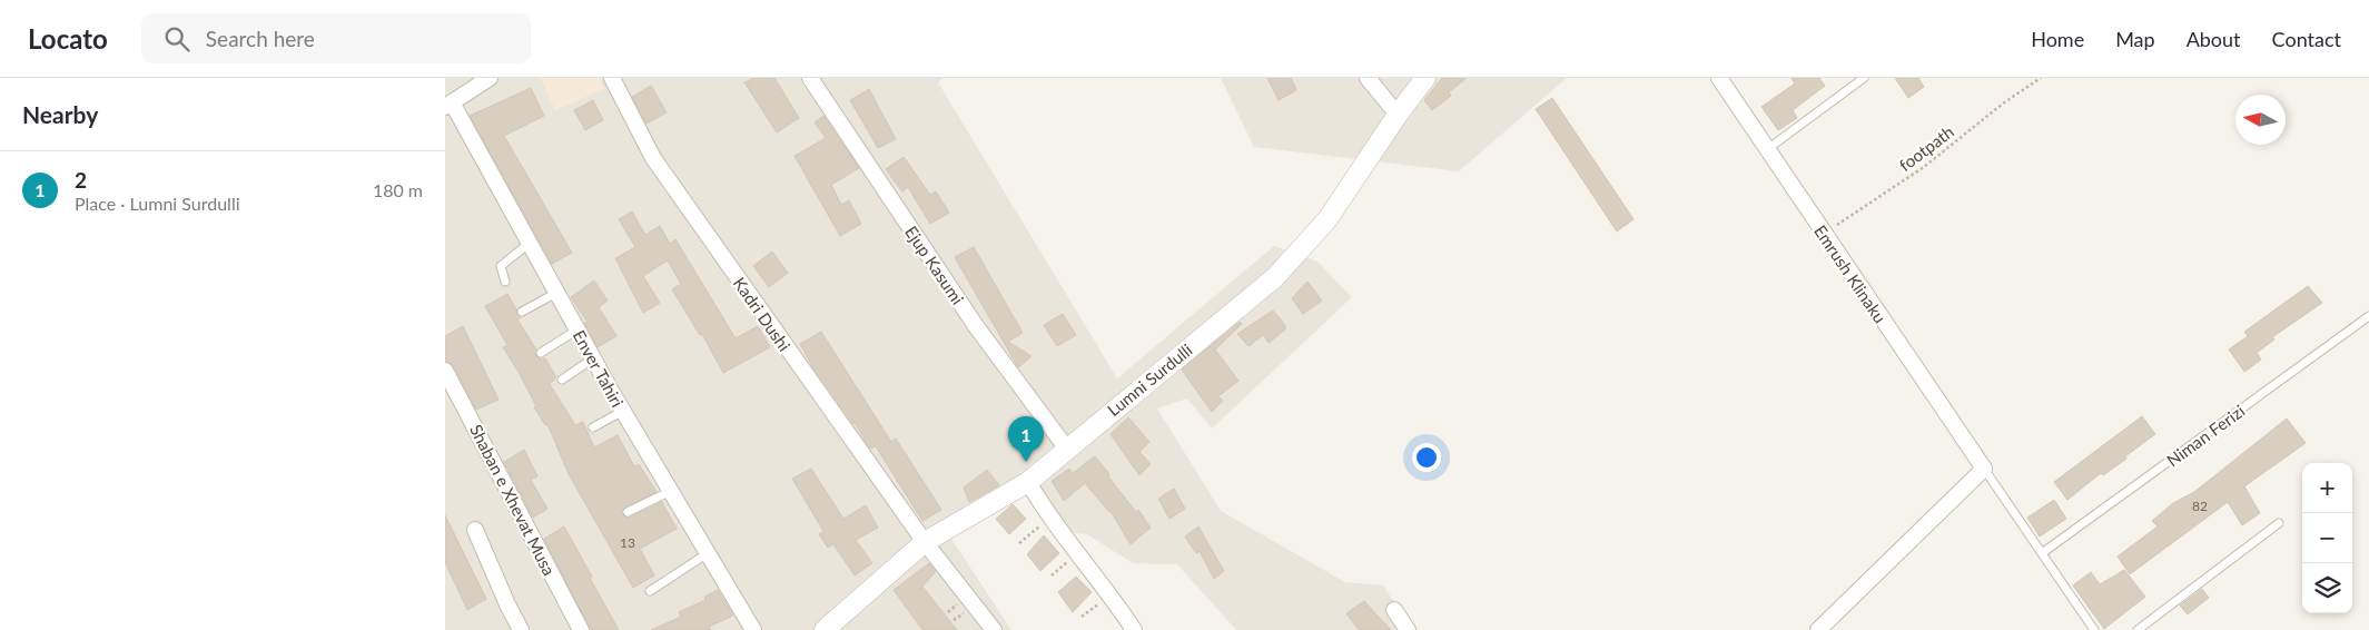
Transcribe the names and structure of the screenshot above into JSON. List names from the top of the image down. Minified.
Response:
{"streets":{"street":["Ejup Kasumi","Emrush Klinaku","Kadri Dushi","Enver Tahiri","Lumni Surdulli","Shaban e Xhevat Musa"],"lane":["Niman Ferizi"],"path":["footpath"]},"crossings":[["footpath","Emrush Klinaku"],["Ejup Kasumi","Lumni Surdulli"],["Kadri Dushi","Lumni Surdulli"]],"house_numbers":["82","13"],"north":"left","page":{"header":"Locato","search":"Search here","nav":["Home","Map","About","Contact"],"heading":"Nearby","list":[{"mark":"1","name":"2","note":"Place · Lumni Surdulli","value":"180 m"}],"pins":"1","map_buttons":["+","−"]}}
